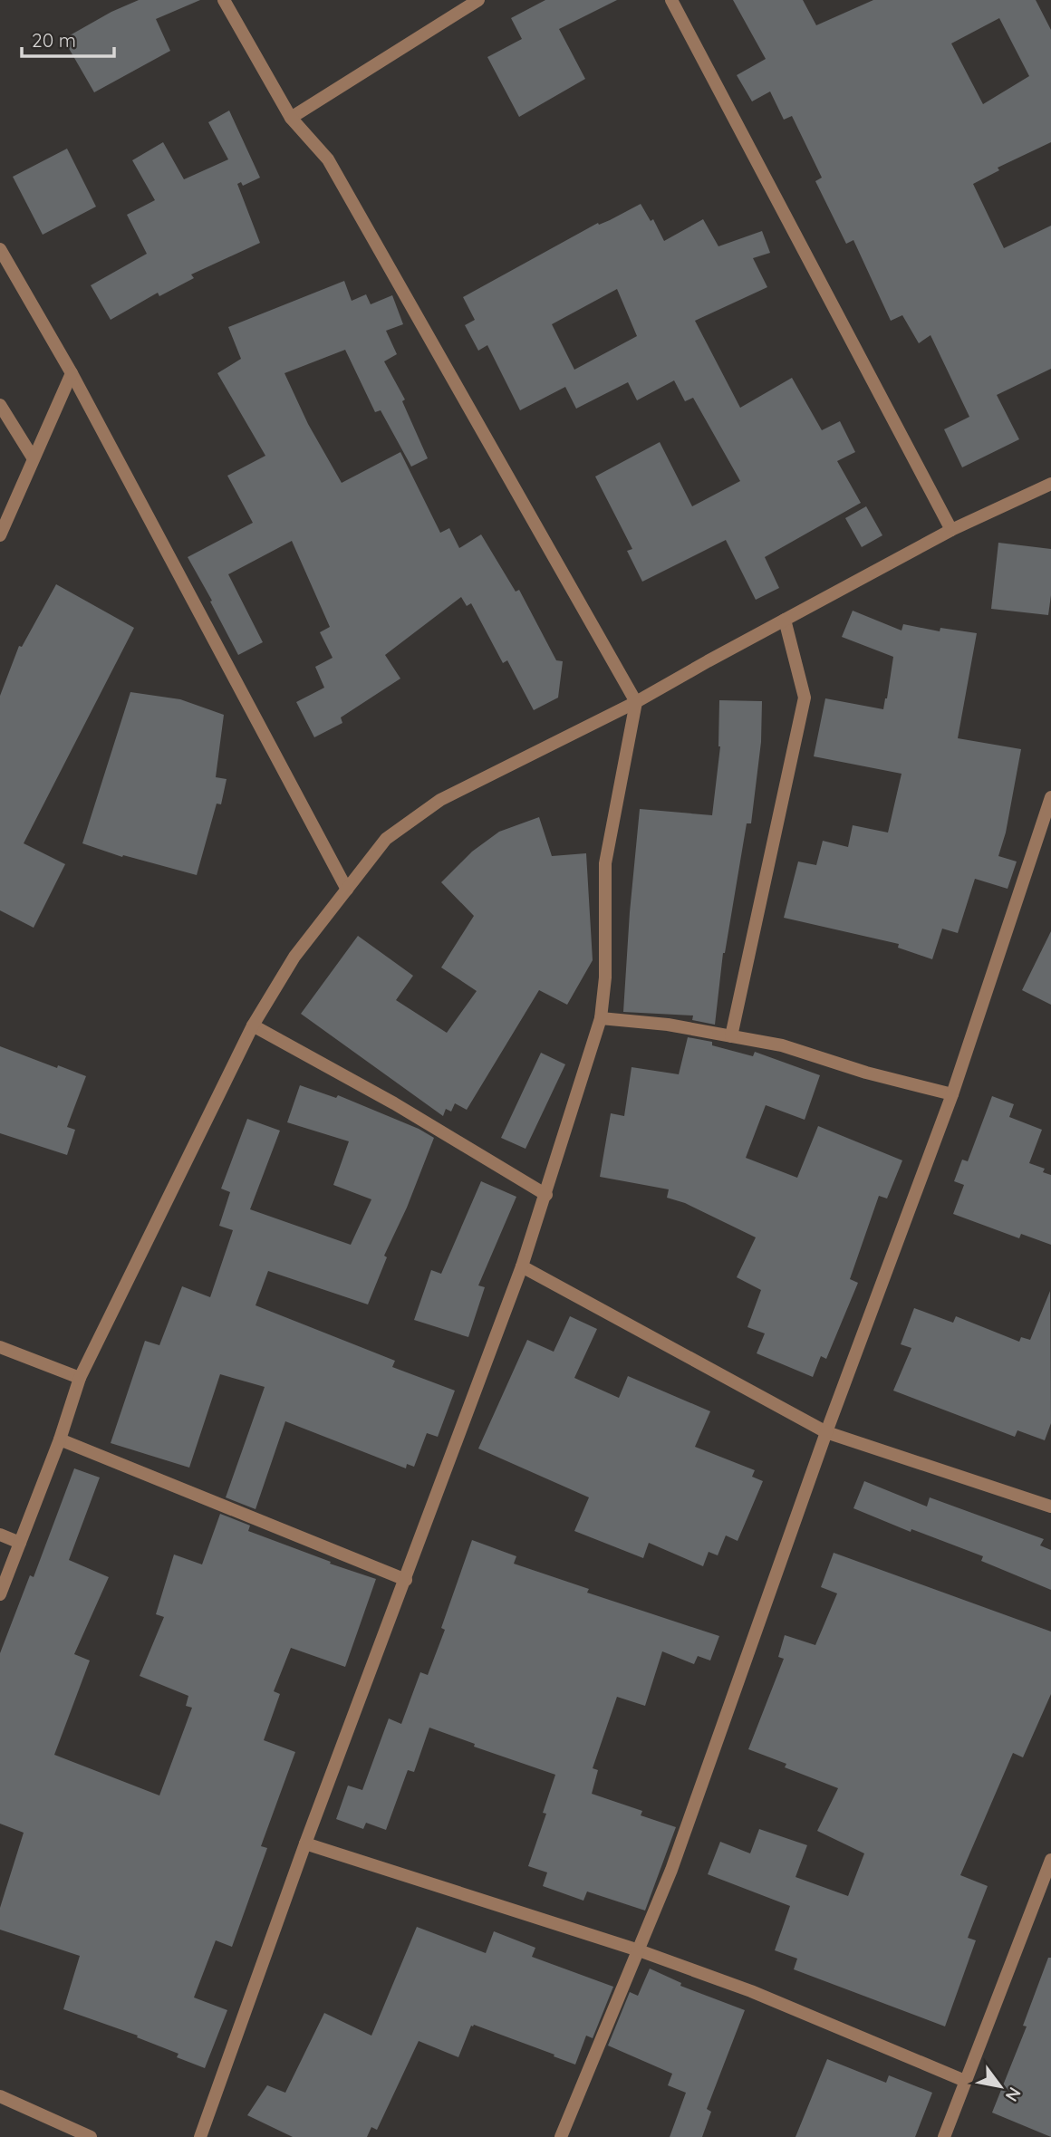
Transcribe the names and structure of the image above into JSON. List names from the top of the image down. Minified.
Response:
{"scale_bar":"20 m","north":"bottom right"}
